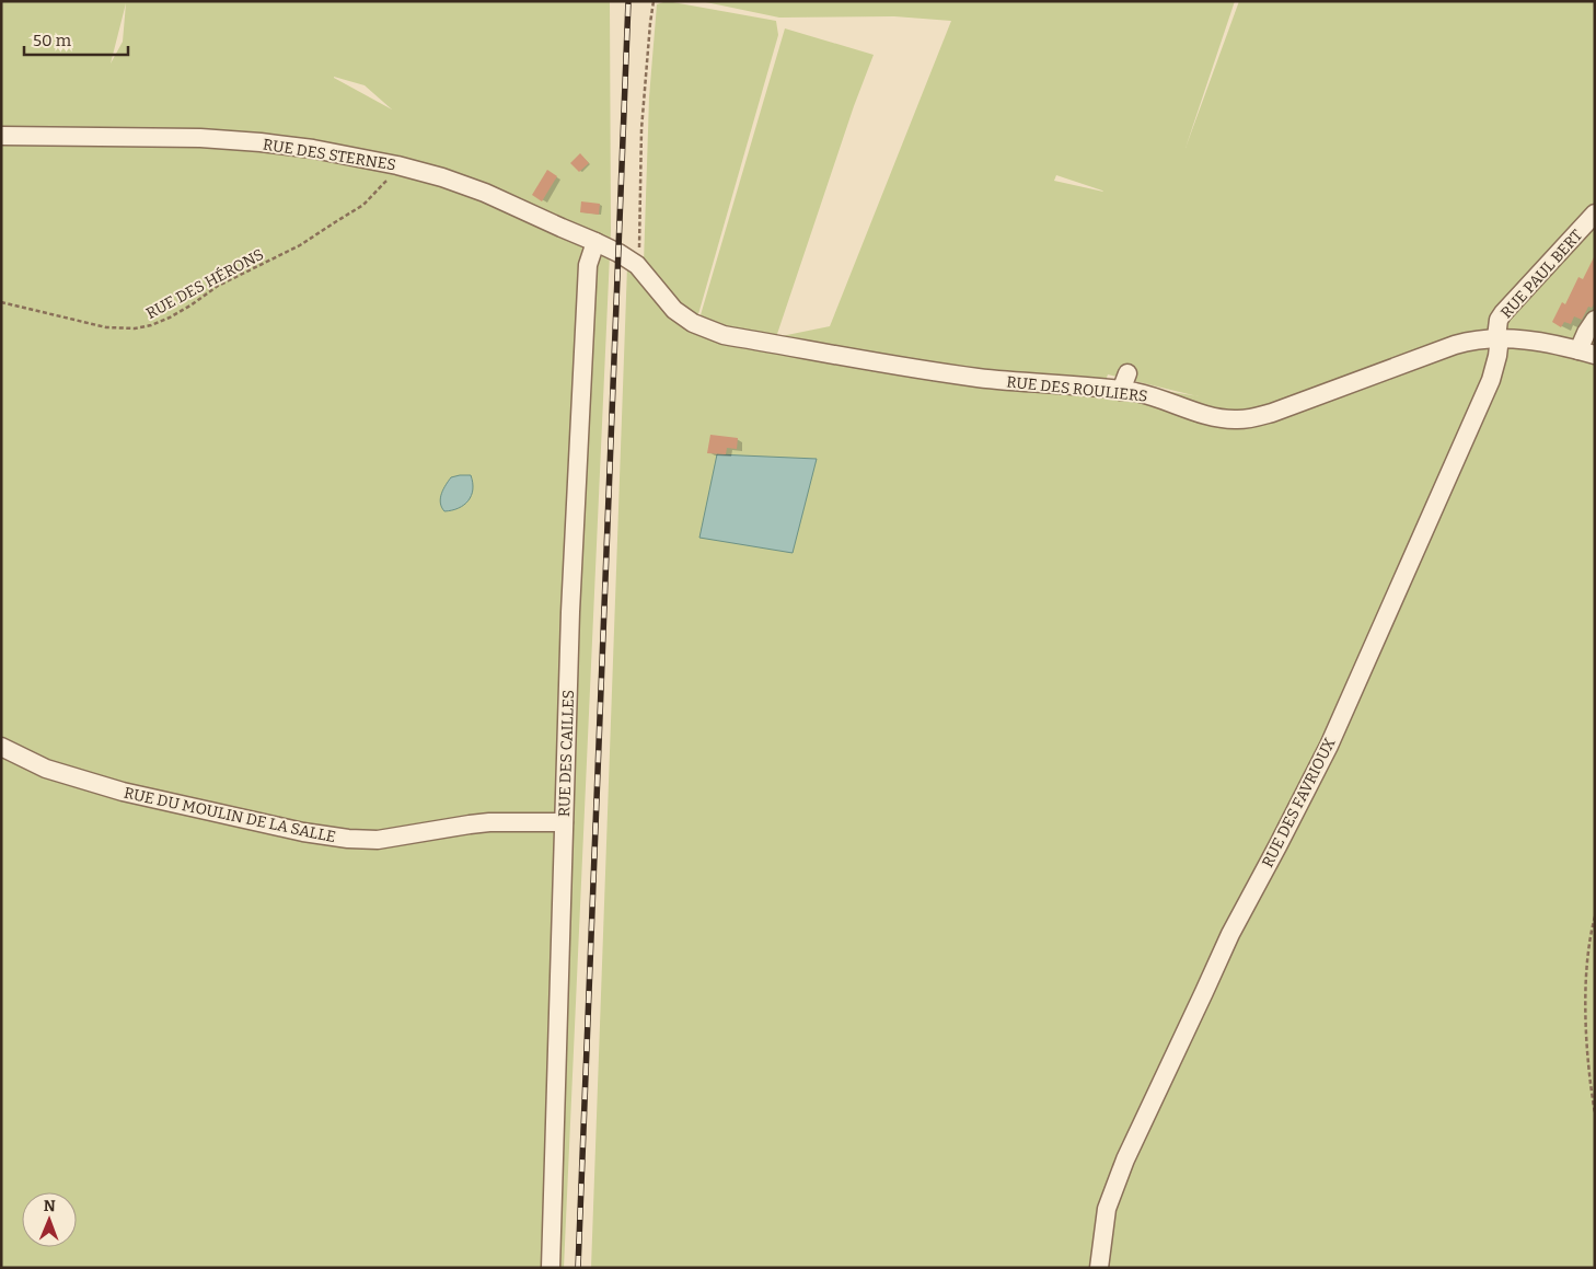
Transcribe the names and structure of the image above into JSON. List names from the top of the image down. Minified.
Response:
{"streets":{"street":["RUE DES STERNES","RUE PAUL BERT","RUE DES ROULIERS","RUE DES CAILLES","RUE DES FAVRIOUX","RUE DU MOULIN DE LA SALLE"],"path":["RUE DES HÉRONS"]},"crossings":[["RUE DES STERNES","RUE DES ROULIERS"],["RUE DES STERNES","RUE DES CAILLES"],["RUE PAUL BERT","RUE DES ROULIERS"],["RUE PAUL BERT","RUE DES FAVRIOUX"],["RUE DES ROULIERS","RUE DES FAVRIOUX"],["RUE DES CAILLES","RUE DU MOULIN DE LA SALLE"]],"scale_bar":"50 m","north":"top"}
